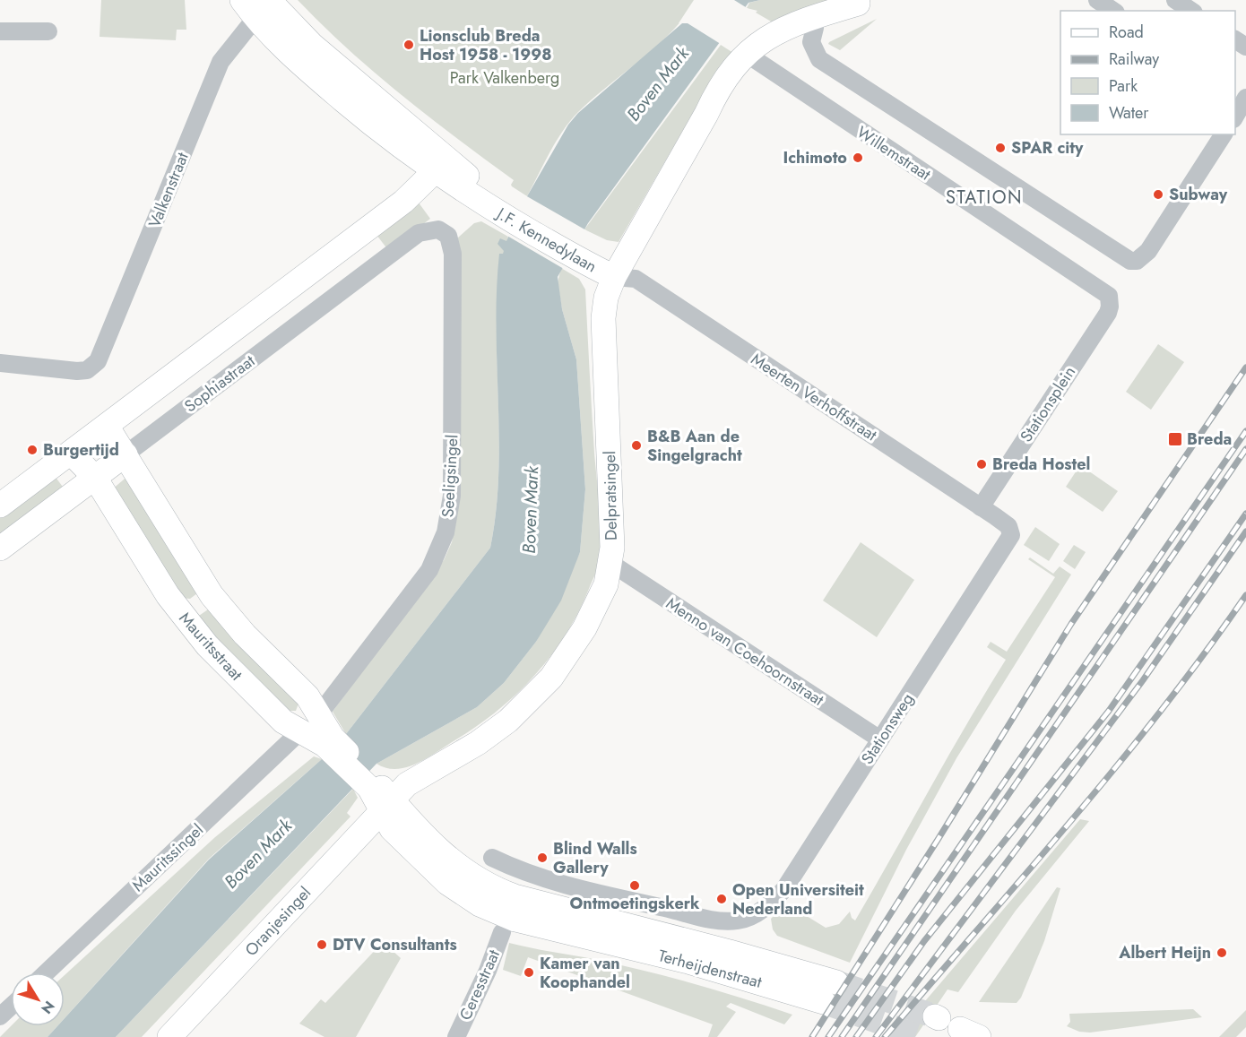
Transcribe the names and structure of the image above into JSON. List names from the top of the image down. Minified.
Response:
{"streets":{"street":["Willemstraat","Valkenstraat","J.F. Kennedylaan","Sophiastraat","Meerten Verhoffstraat","Stationsplein","Seeligsingel","Delpratsingel","Mauritsstraat","Menno van Coehoornstraat","Stationsweg","Mauritssingel","Oranjesingel","Terheijdenstraat","Ceresstraat"]},"crossings":[["Willemstraat","Stationsplein"],["Willemstraat","Delpratsingel"],["Valkenstraat","J.F. Kennedylaan"],["J.F. Kennedylaan","Meerten Verhoffstraat"],["J.F. Kennedylaan","Delpratsingel"],["Sophiastraat","Seeligsingel"],["Sophiastraat","Mauritsstraat"],["Meerten Verhoffstraat","Stationsplein"],["Meerten Verhoffstraat","Delpratsingel"],["Meerten Verhoffstraat","Stationsweg"],["Seeligsingel","Mauritsstraat"],["Delpratsingel","Mauritsstraat"],["Delpratsingel","Menno van Coehoornstraat"],["Delpratsingel","Oranjesingel"],["Delpratsingel","Terheijdenstraat"],["Mauritsstraat","Mauritssingel"],["Mauritsstraat","Oranjesingel"],["Mauritsstraat","Terheijdenstraat"],["Menno van Coehoornstraat","Stationsweg"],["Oranjesingel","Terheijdenstraat"]],"districts":["STATION"],"water":["Boven Mark"],"parks":["Park Valkenberg"],"places":{"other":["Lionsclub Breda Host 1958 - 1998","SPAR city","Ichimoto","Subway","B&B Aan de Singelgracht","Burgertijd","Breda Hostel","Blind Walls Gallery","Ontmoetingskerk","Open Universiteit Nederland","DTV Consultants","Albert Heijn","Kamer van Koophandel"],"transit":["Breda"]},"legend":["Road","Railway","Park","Water"],"north":"bottom right"}
